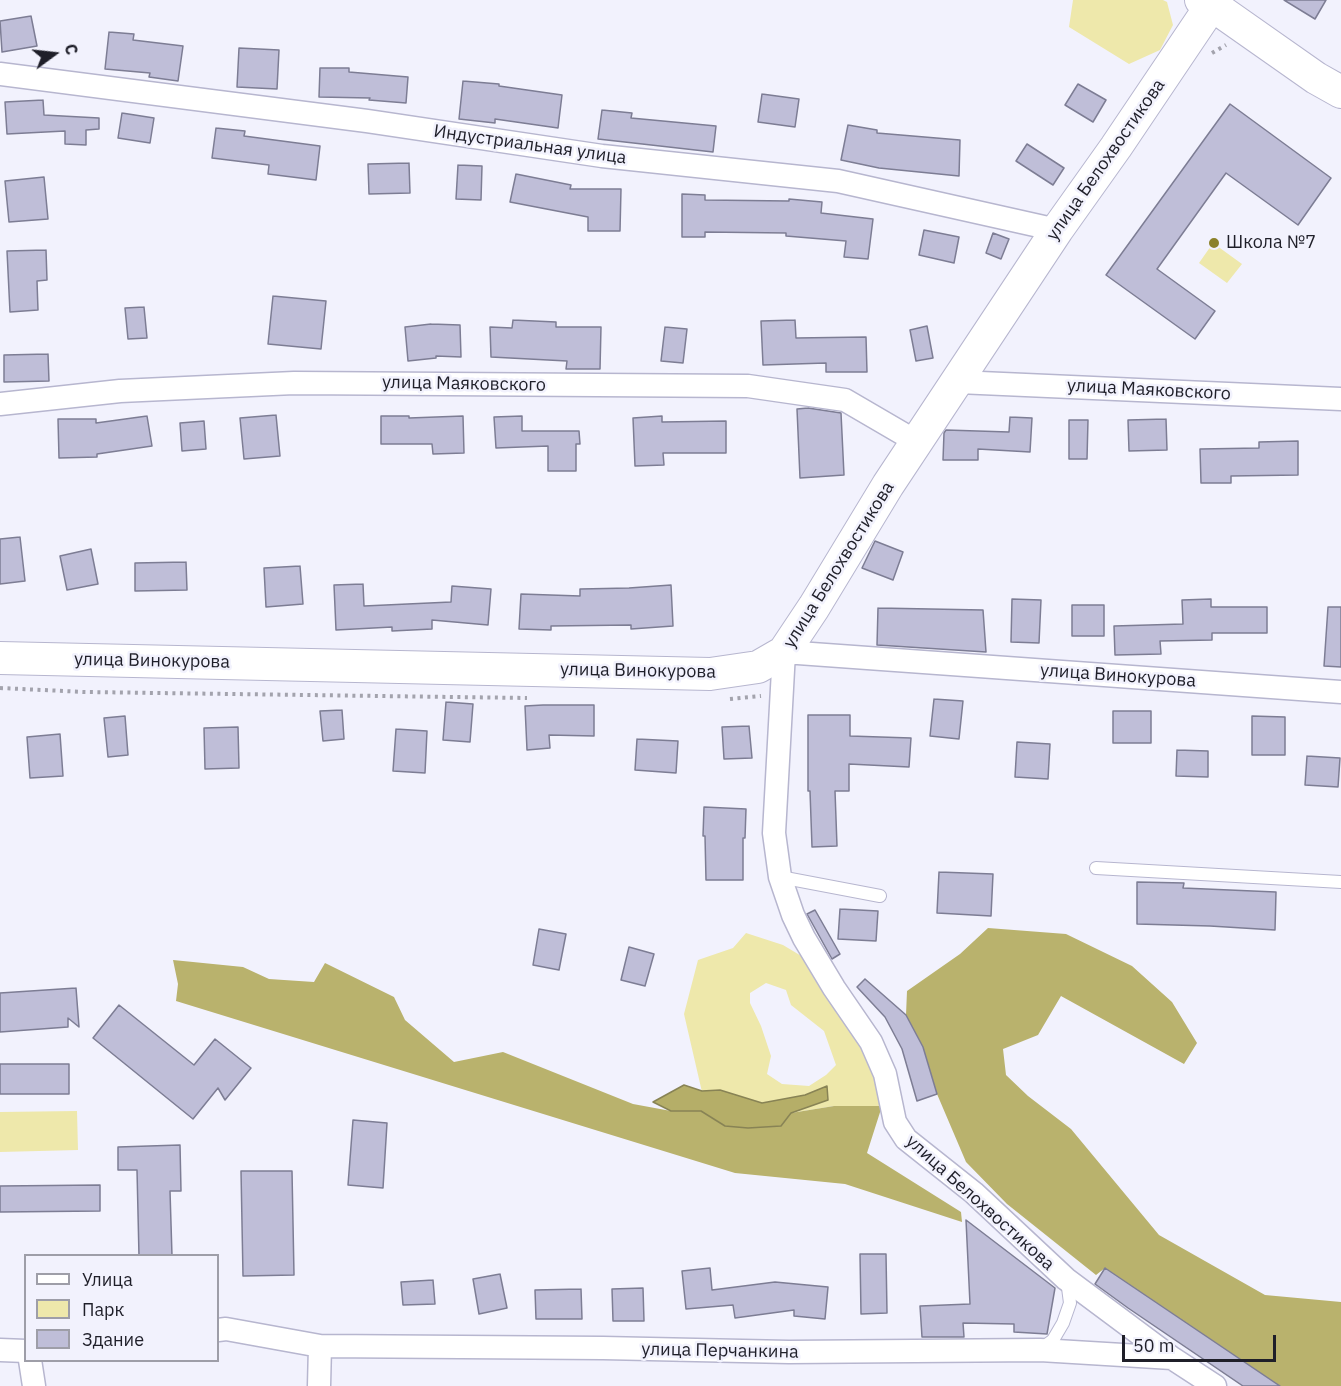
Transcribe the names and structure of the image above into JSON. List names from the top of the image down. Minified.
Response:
{"streets":{"main road":["улица Белохвостикова","улица Винокурова"],"street":["Индустриальная улица","улица Маяковского","улица Перчанкина"]},"crossings":[["Индустриальная улица","улица Белохвостикова"],["улица Белохвостикова","улица Маяковского"],["улица Белохвостикова","улица Винокурова"],["улица Белохвостикова","улица Перчанкина"]],"places":["Школа №7"],"legend":["Улица","Парк","Здание"],"scale_bar":"50 m","north":"right"}
